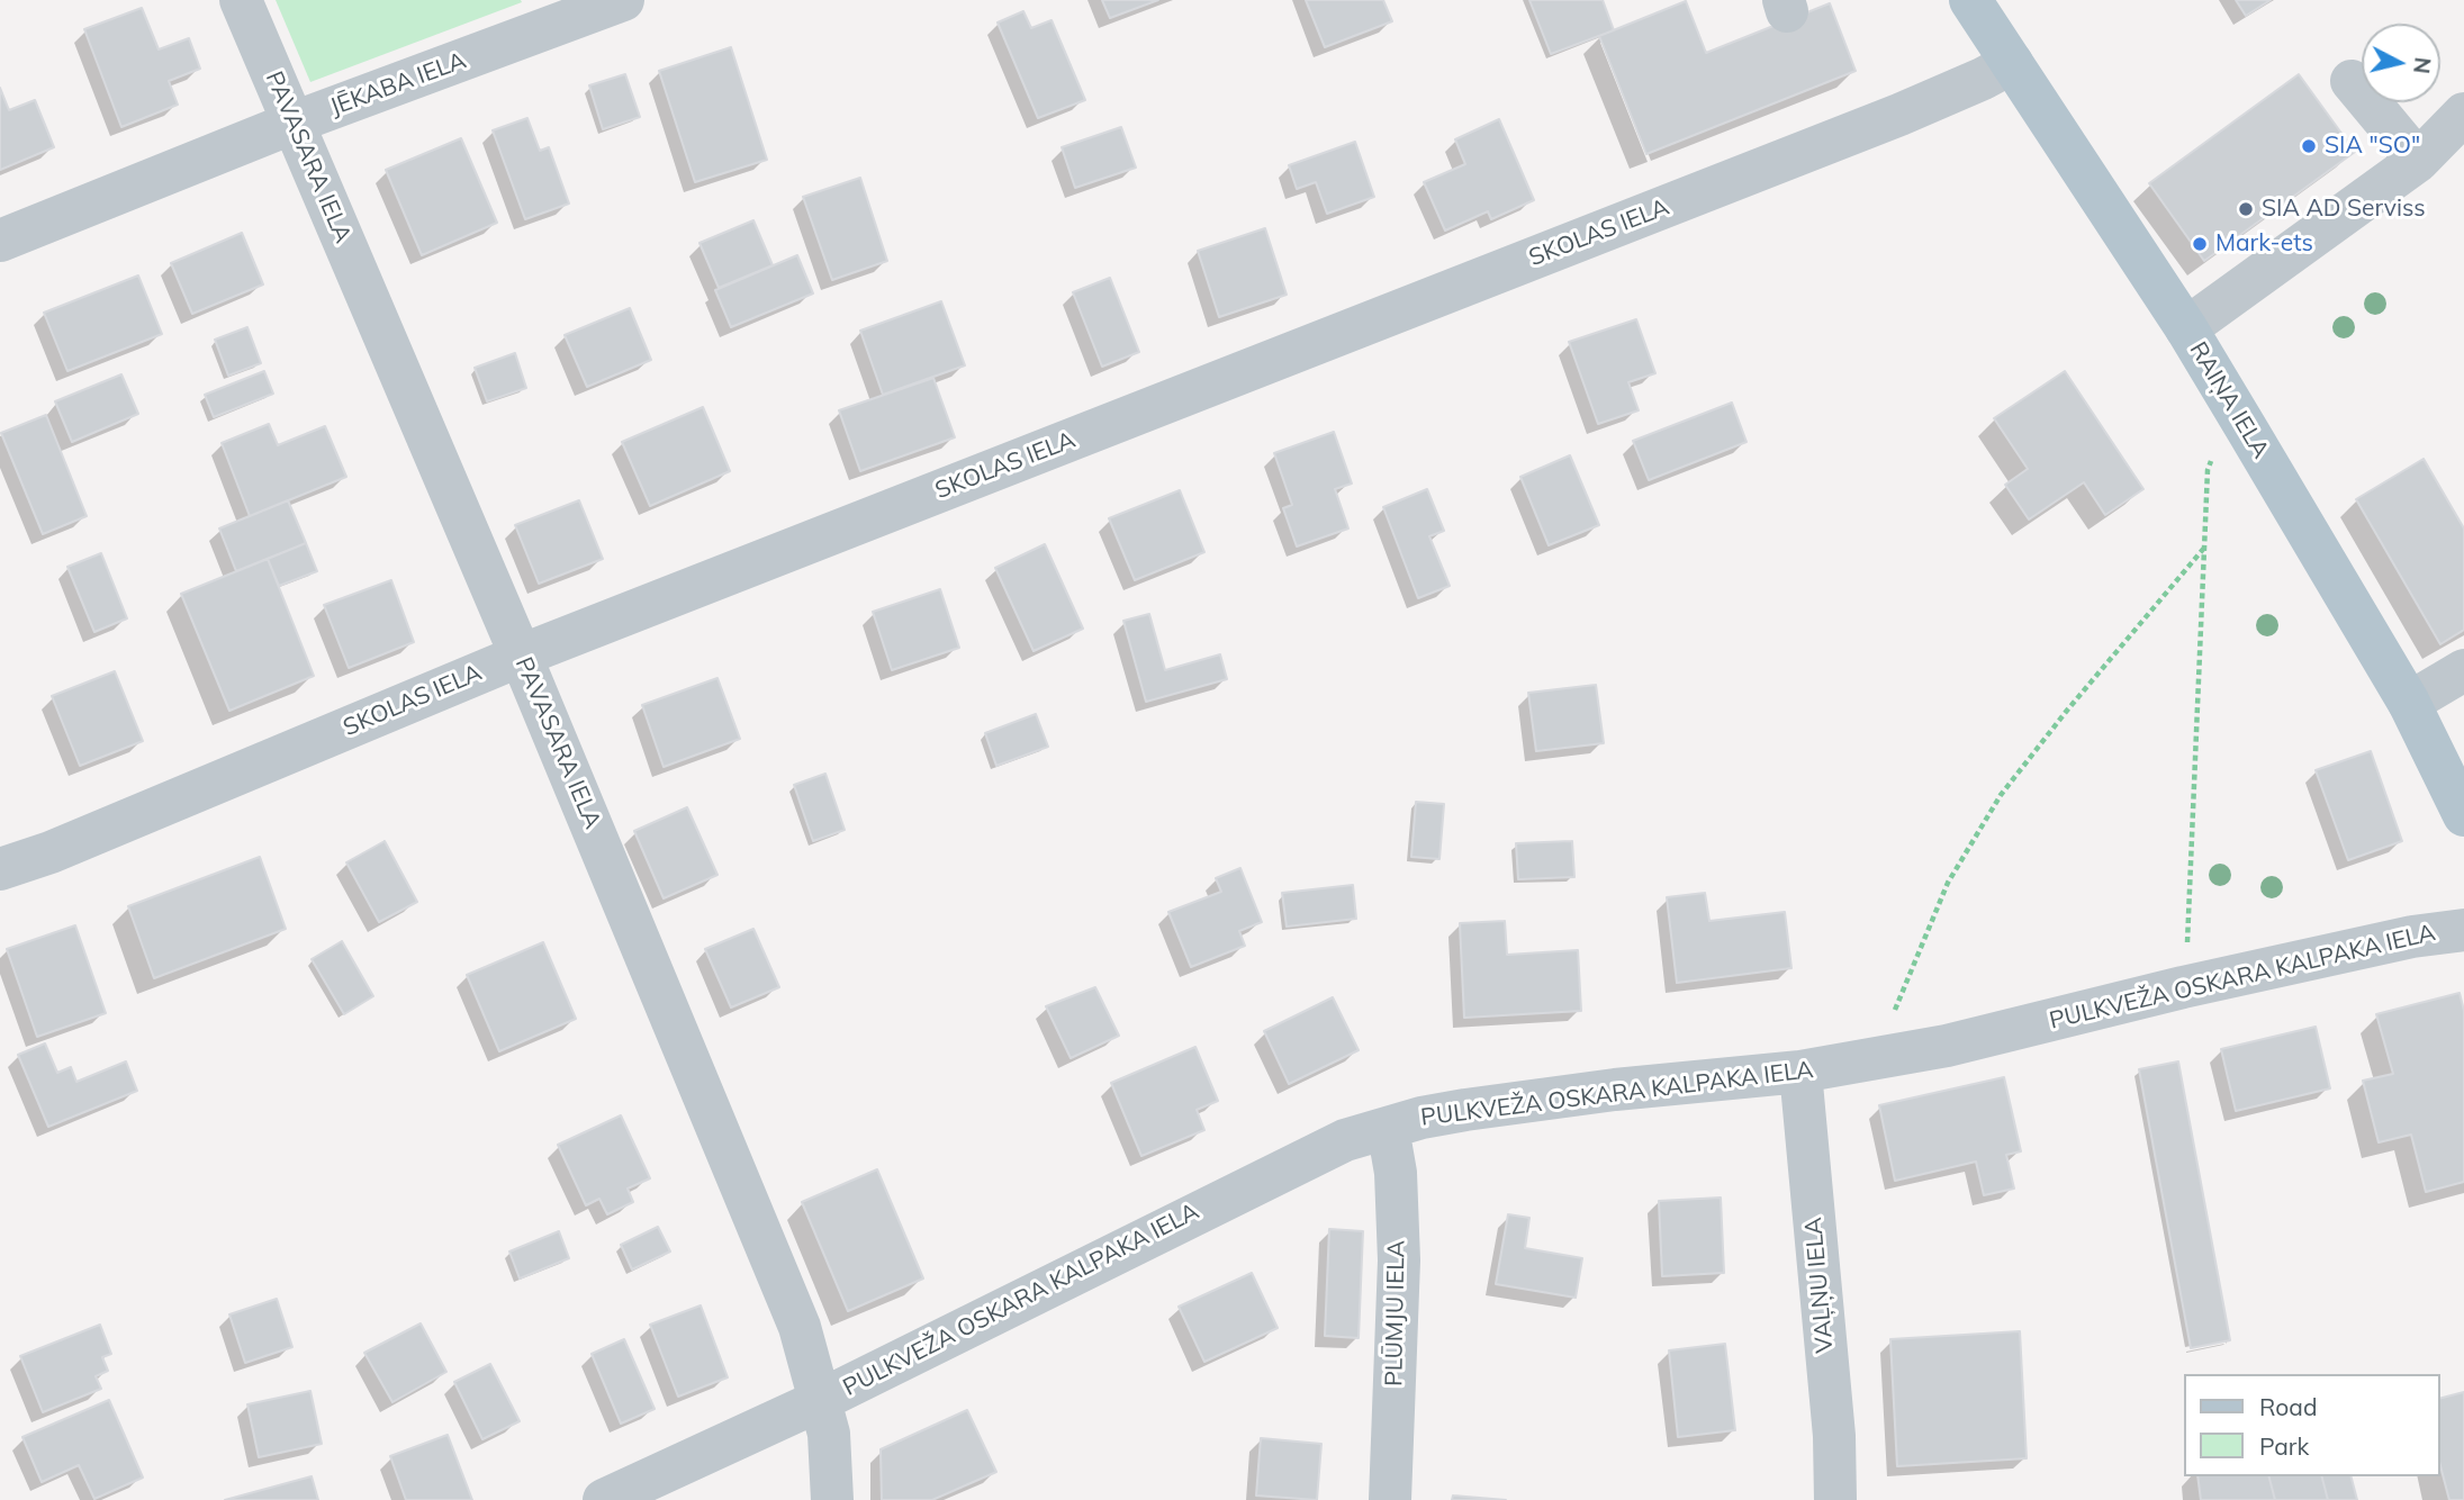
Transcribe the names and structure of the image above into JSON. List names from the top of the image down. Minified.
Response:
{"streets":{"main road":["RAIŅA IELA"],"street":["JĒKABA IELA","PAVASARA IELA","SKOLAS IELA","PULKVEŽA OSKARA KALPAKA IELA","VAĻŅU IELA","PLŪMJU IELA"]},"crossings":[["JĒKABA IELA","PAVASARA IELA"],["PAVASARA IELA","SKOLAS IELA"],["PAVASARA IELA","PULKVEŽA OSKARA KALPAKA IELA"],["SKOLAS IELA","RAIŅA IELA"],["PULKVEŽA OSKARA KALPAKA IELA","VAĻŅU IELA"],["PULKVEŽA OSKARA KALPAKA IELA","PLŪMJU IELA"]],"places":["SIA \"SO\"","SIA AD Serviss","Mark-ets"],"legend":["Road","Park"],"north":"right"}
